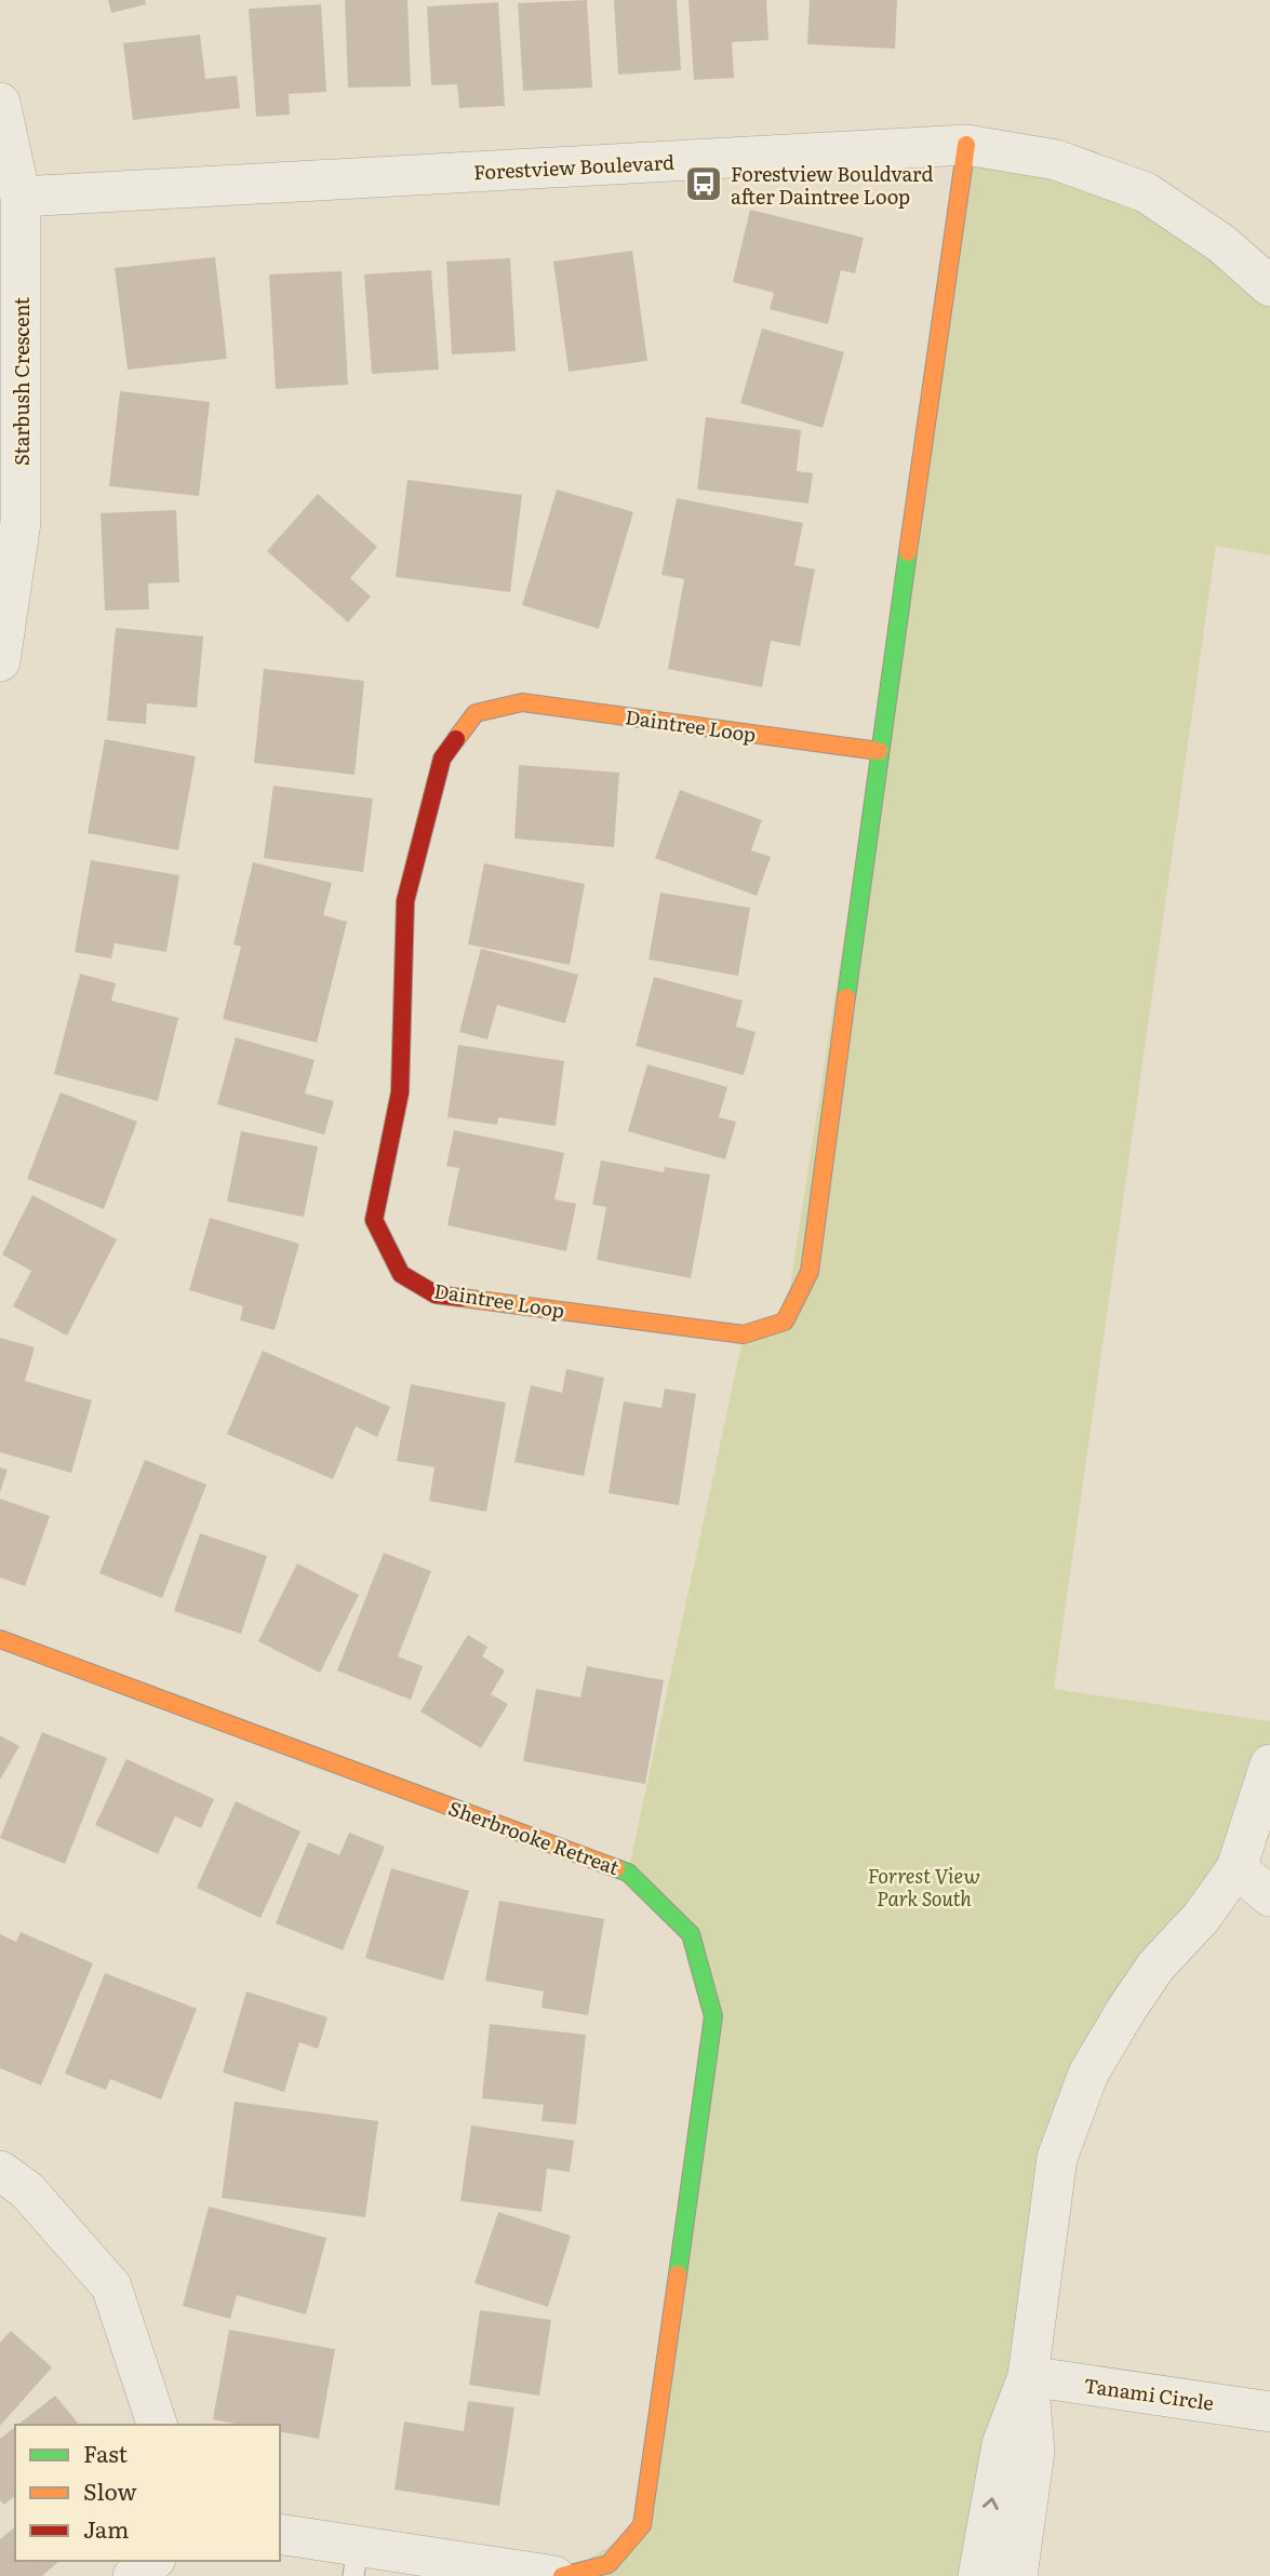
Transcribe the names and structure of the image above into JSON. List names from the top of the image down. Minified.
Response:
{"streets":{"street":["Forestview Boulevard","Starbush Crescent","Daintree Loop","Sherbrooke Retreat","Tanami Circle"]},"crossings":[["Forestview Boulevard","Starbush Crescent"],["Forestview Boulevard","Daintree Loop"]],"parks":["Forrest View Park South"],"places":{"bus stop":["Forestview Bouldvard after Daintree Loop"]},"legend":["Fast","Slow","Jam"]}
